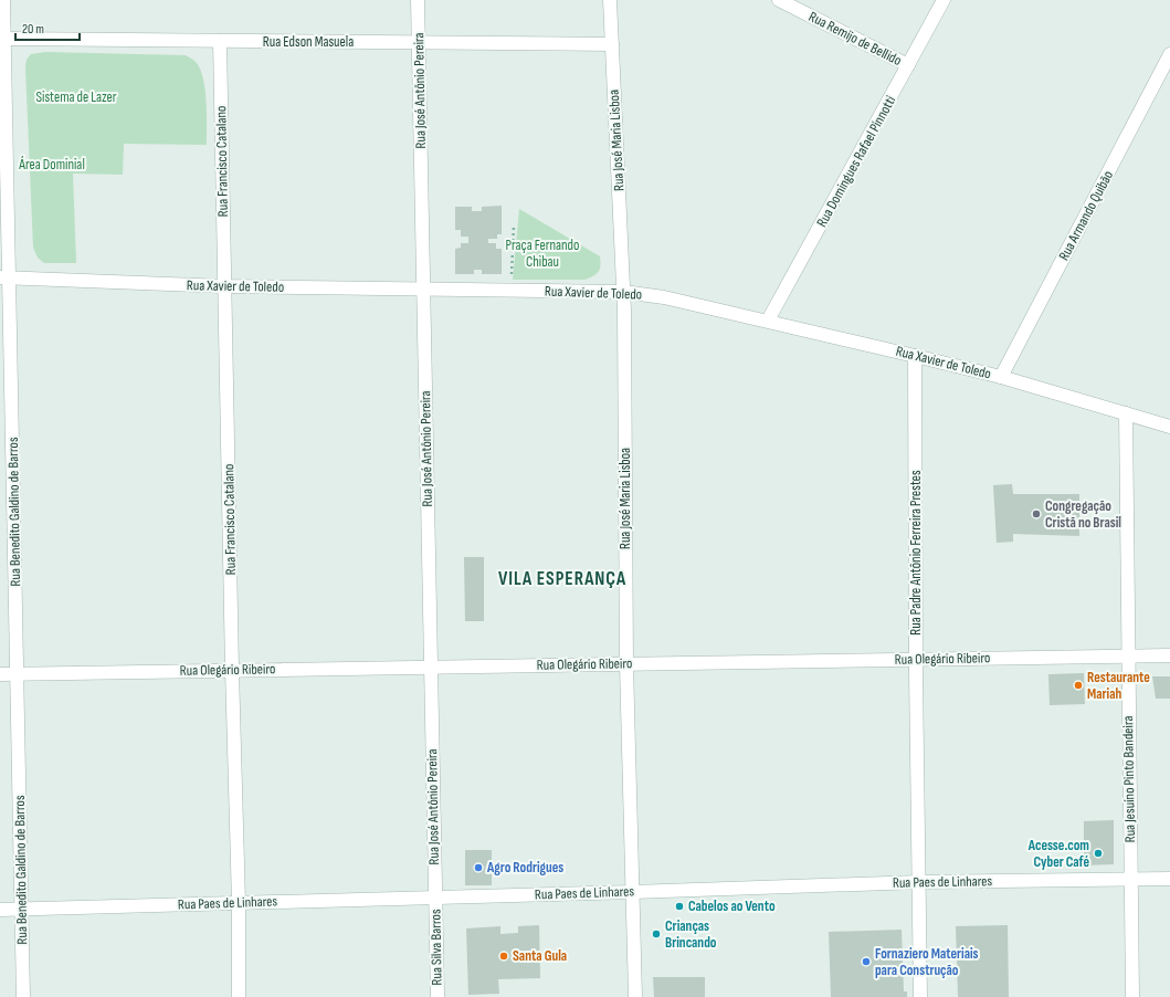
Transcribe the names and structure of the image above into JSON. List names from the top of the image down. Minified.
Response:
{"streets":{"street":["Rua Remijo de Bellido","Rua Edson Masuela","Rua José Antônio Pereira","Rua José Maria Lisboa","Rua Francisco Catalano","Rua Domingues Rafael Pinnotti","Rua Armando Quibão","Rua Xavier de Toledo","Rua Benedito Galdino de Barros","Rua Padre Antônio Ferreira Prestes","Rua Olegário Ribeiro","Rua Jesuíno Pinto Bandeira","Rua Paes de Linhares","Rua Silva Barros"]},"crossings":[["Rua Remijo de Bellido","Rua Domingues Rafael Pinnotti"],["Rua Edson Masuela","Rua José Antônio Pereira"],["Rua Edson Masuela","Rua José Maria Lisboa"],["Rua Edson Masuela","Rua Francisco Catalano"],["Rua Edson Masuela","Rua Benedito Galdino de Barros"],["Rua José Antônio Pereira","Rua Xavier de Toledo"],["Rua José Antônio Pereira","Rua Olegário Ribeiro"],["Rua José Antônio Pereira","Rua Paes de Linhares"],["Rua José Antônio Pereira","Rua Silva Barros"],["Rua José Maria Lisboa","Rua Xavier de Toledo"],["Rua José Maria Lisboa","Rua Olegário Ribeiro"],["Rua José Maria Lisboa","Rua Paes de Linhares"],["Rua Francisco Catalano","Rua Xavier de Toledo"],["Rua Francisco Catalano","Rua Olegário Ribeiro"],["Rua Francisco Catalano","Rua Paes de Linhares"],["Rua Domingues Rafael Pinnotti","Rua Xavier de Toledo"],["Rua Armando Quibão","Rua Xavier de Toledo"],["Rua Xavier de Toledo","Rua Benedito Galdino de Barros"],["Rua Xavier de Toledo","Rua Padre Antônio Ferreira Prestes"],["Rua Xavier de Toledo","Rua Jesuíno Pinto Bandeira"],["Rua Benedito Galdino de Barros","Rua Olegário Ribeiro"],["Rua Benedito Galdino de Barros","Rua Paes de Linhares"],["Rua Padre Antônio Ferreira Prestes","Rua Olegário Ribeiro"],["Rua Padre Antônio Ferreira Prestes","Rua Paes de Linhares"],["Rua Olegário Ribeiro","Rua Jesuíno Pinto Bandeira"],["Rua Jesuíno Pinto Bandeira","Rua Paes de Linhares"],["Rua Paes de Linhares","Rua Silva Barros"]],"districts":["VILA ESPERANÇA"],"parks":["Sistema de Lazer","Área Dominial","Praça Fernando Chibau"],"places":["Congregação Cristã no Brasil","Restaurante Mariah","Acesse.com Cyber Café","Agro Rodrigues","Cabelos ao Vento","Crianças Brincando","Santa Gula","Fornaziero Materiais para Construção"],"scale_bar":"20 m"}
